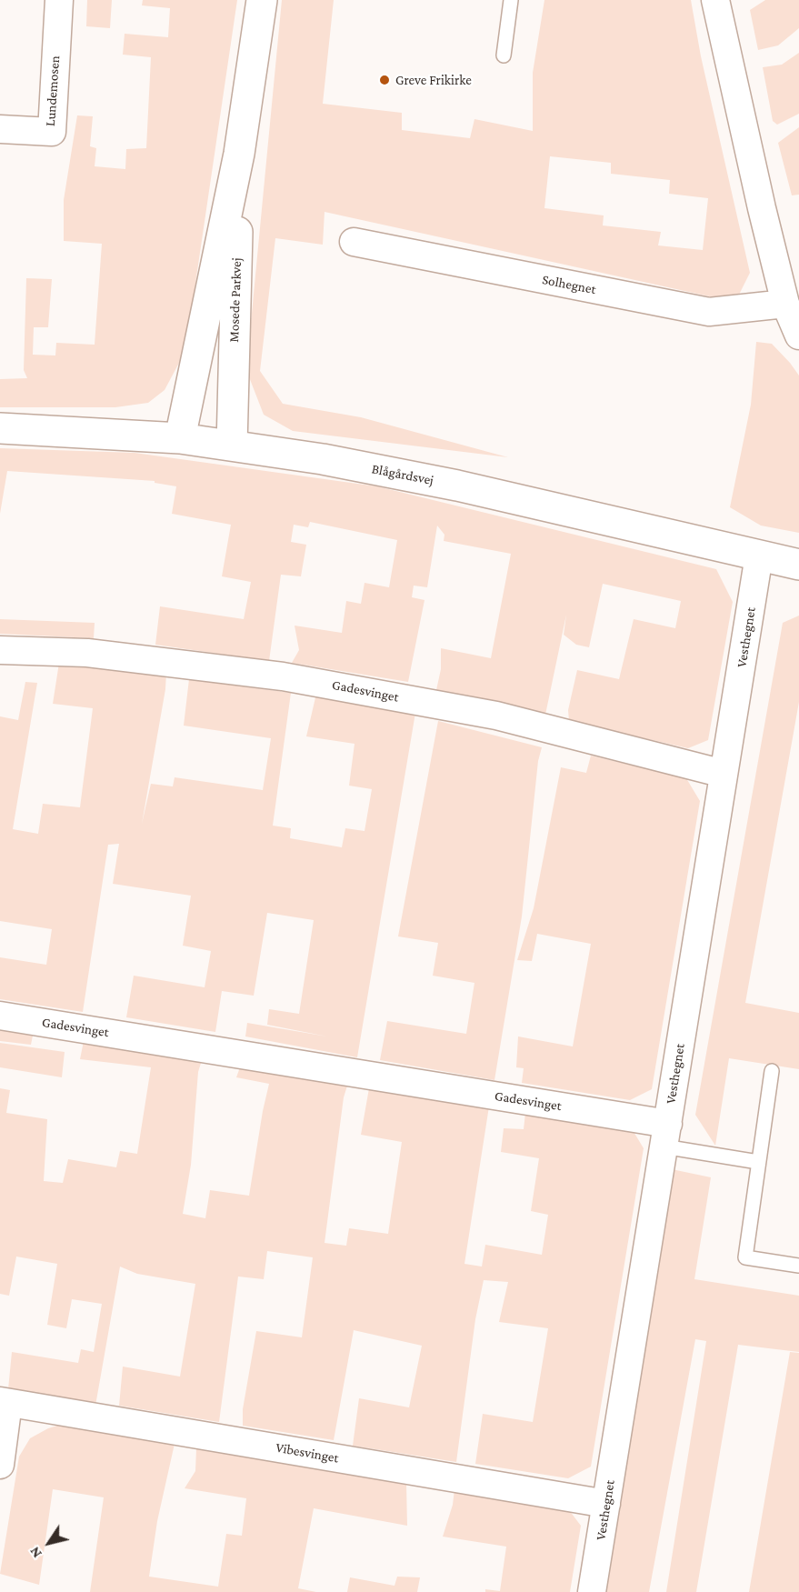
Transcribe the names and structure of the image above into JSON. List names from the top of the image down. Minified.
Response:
{"streets":{"street":["Lundemosen","Solhegnet","Mosede Parkvej","Blågårdsvej","Vesthegnet","Gadesvinget","Vibesvinget"]},"crossings":[["Mosede Parkvej","Blågårdsvej"],["Blågårdsvej","Vesthegnet"],["Vesthegnet","Gadesvinget"],["Vesthegnet","Vibesvinget"]],"places":["Greve Frikirke"],"north":"bottom left"}
